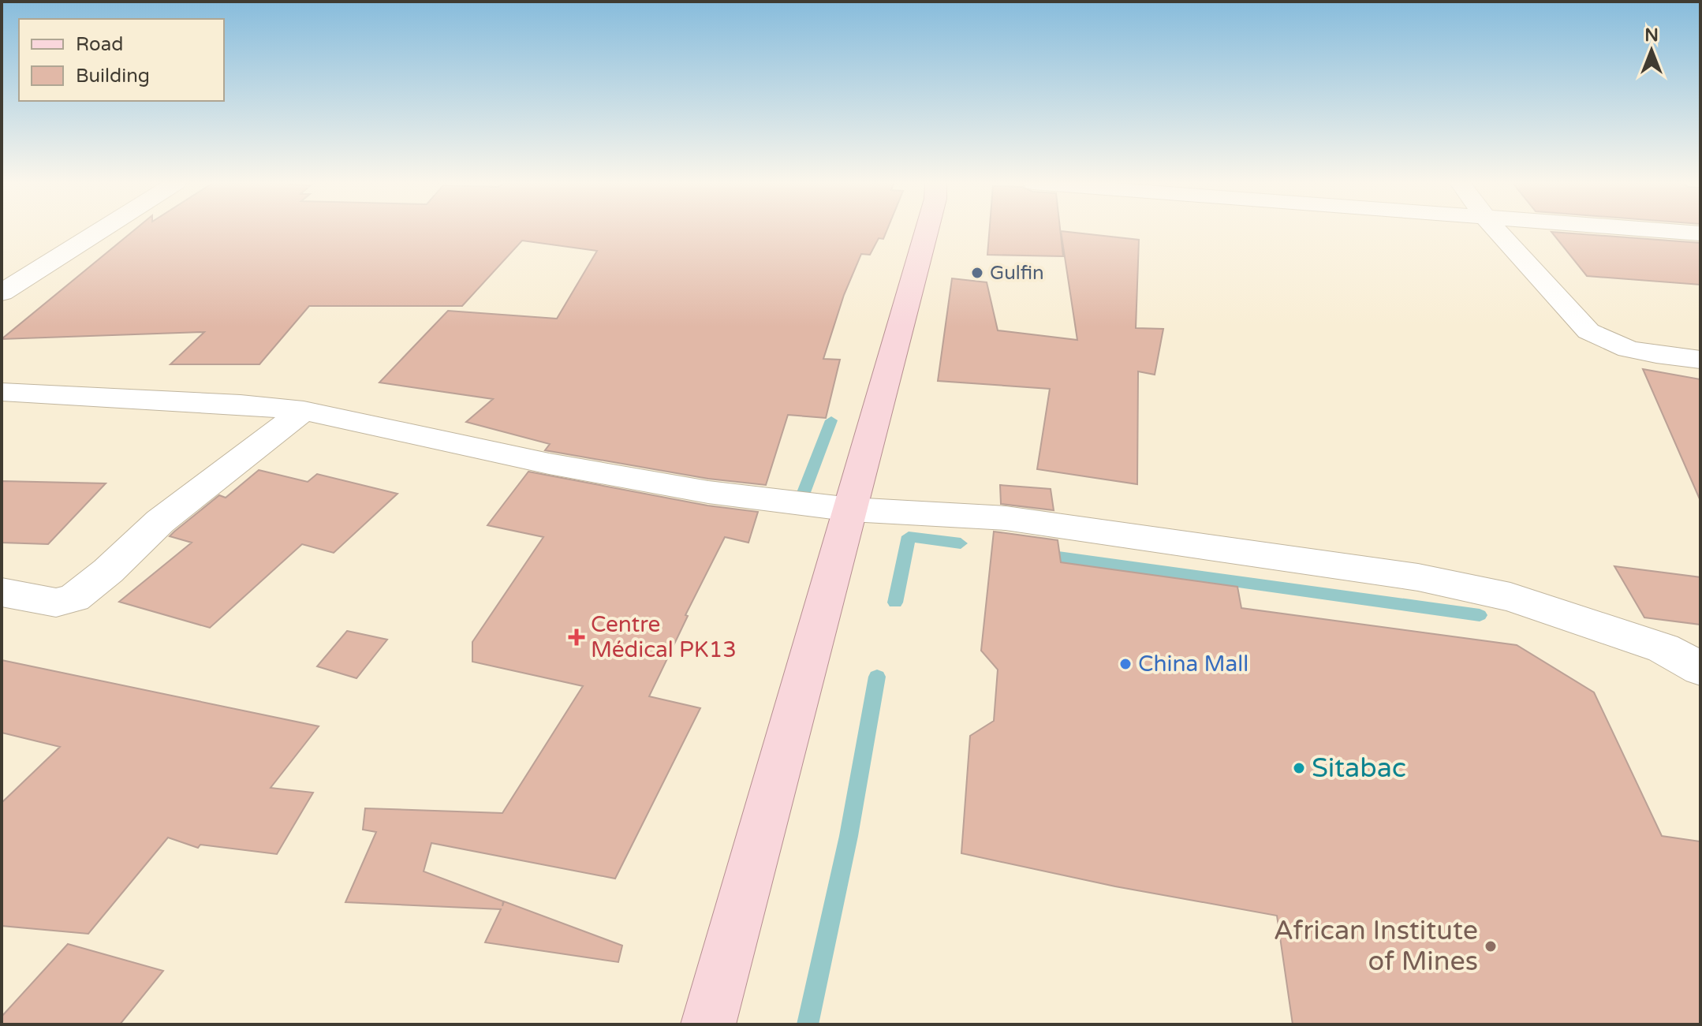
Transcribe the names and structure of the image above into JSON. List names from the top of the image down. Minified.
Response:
{"places":{"other":["Gulfin","China Mall","Sitabac","African Institute of Mines"],"health":["Centre Médical PK13"]},"legend":["Road","Building"],"north":"top"}
